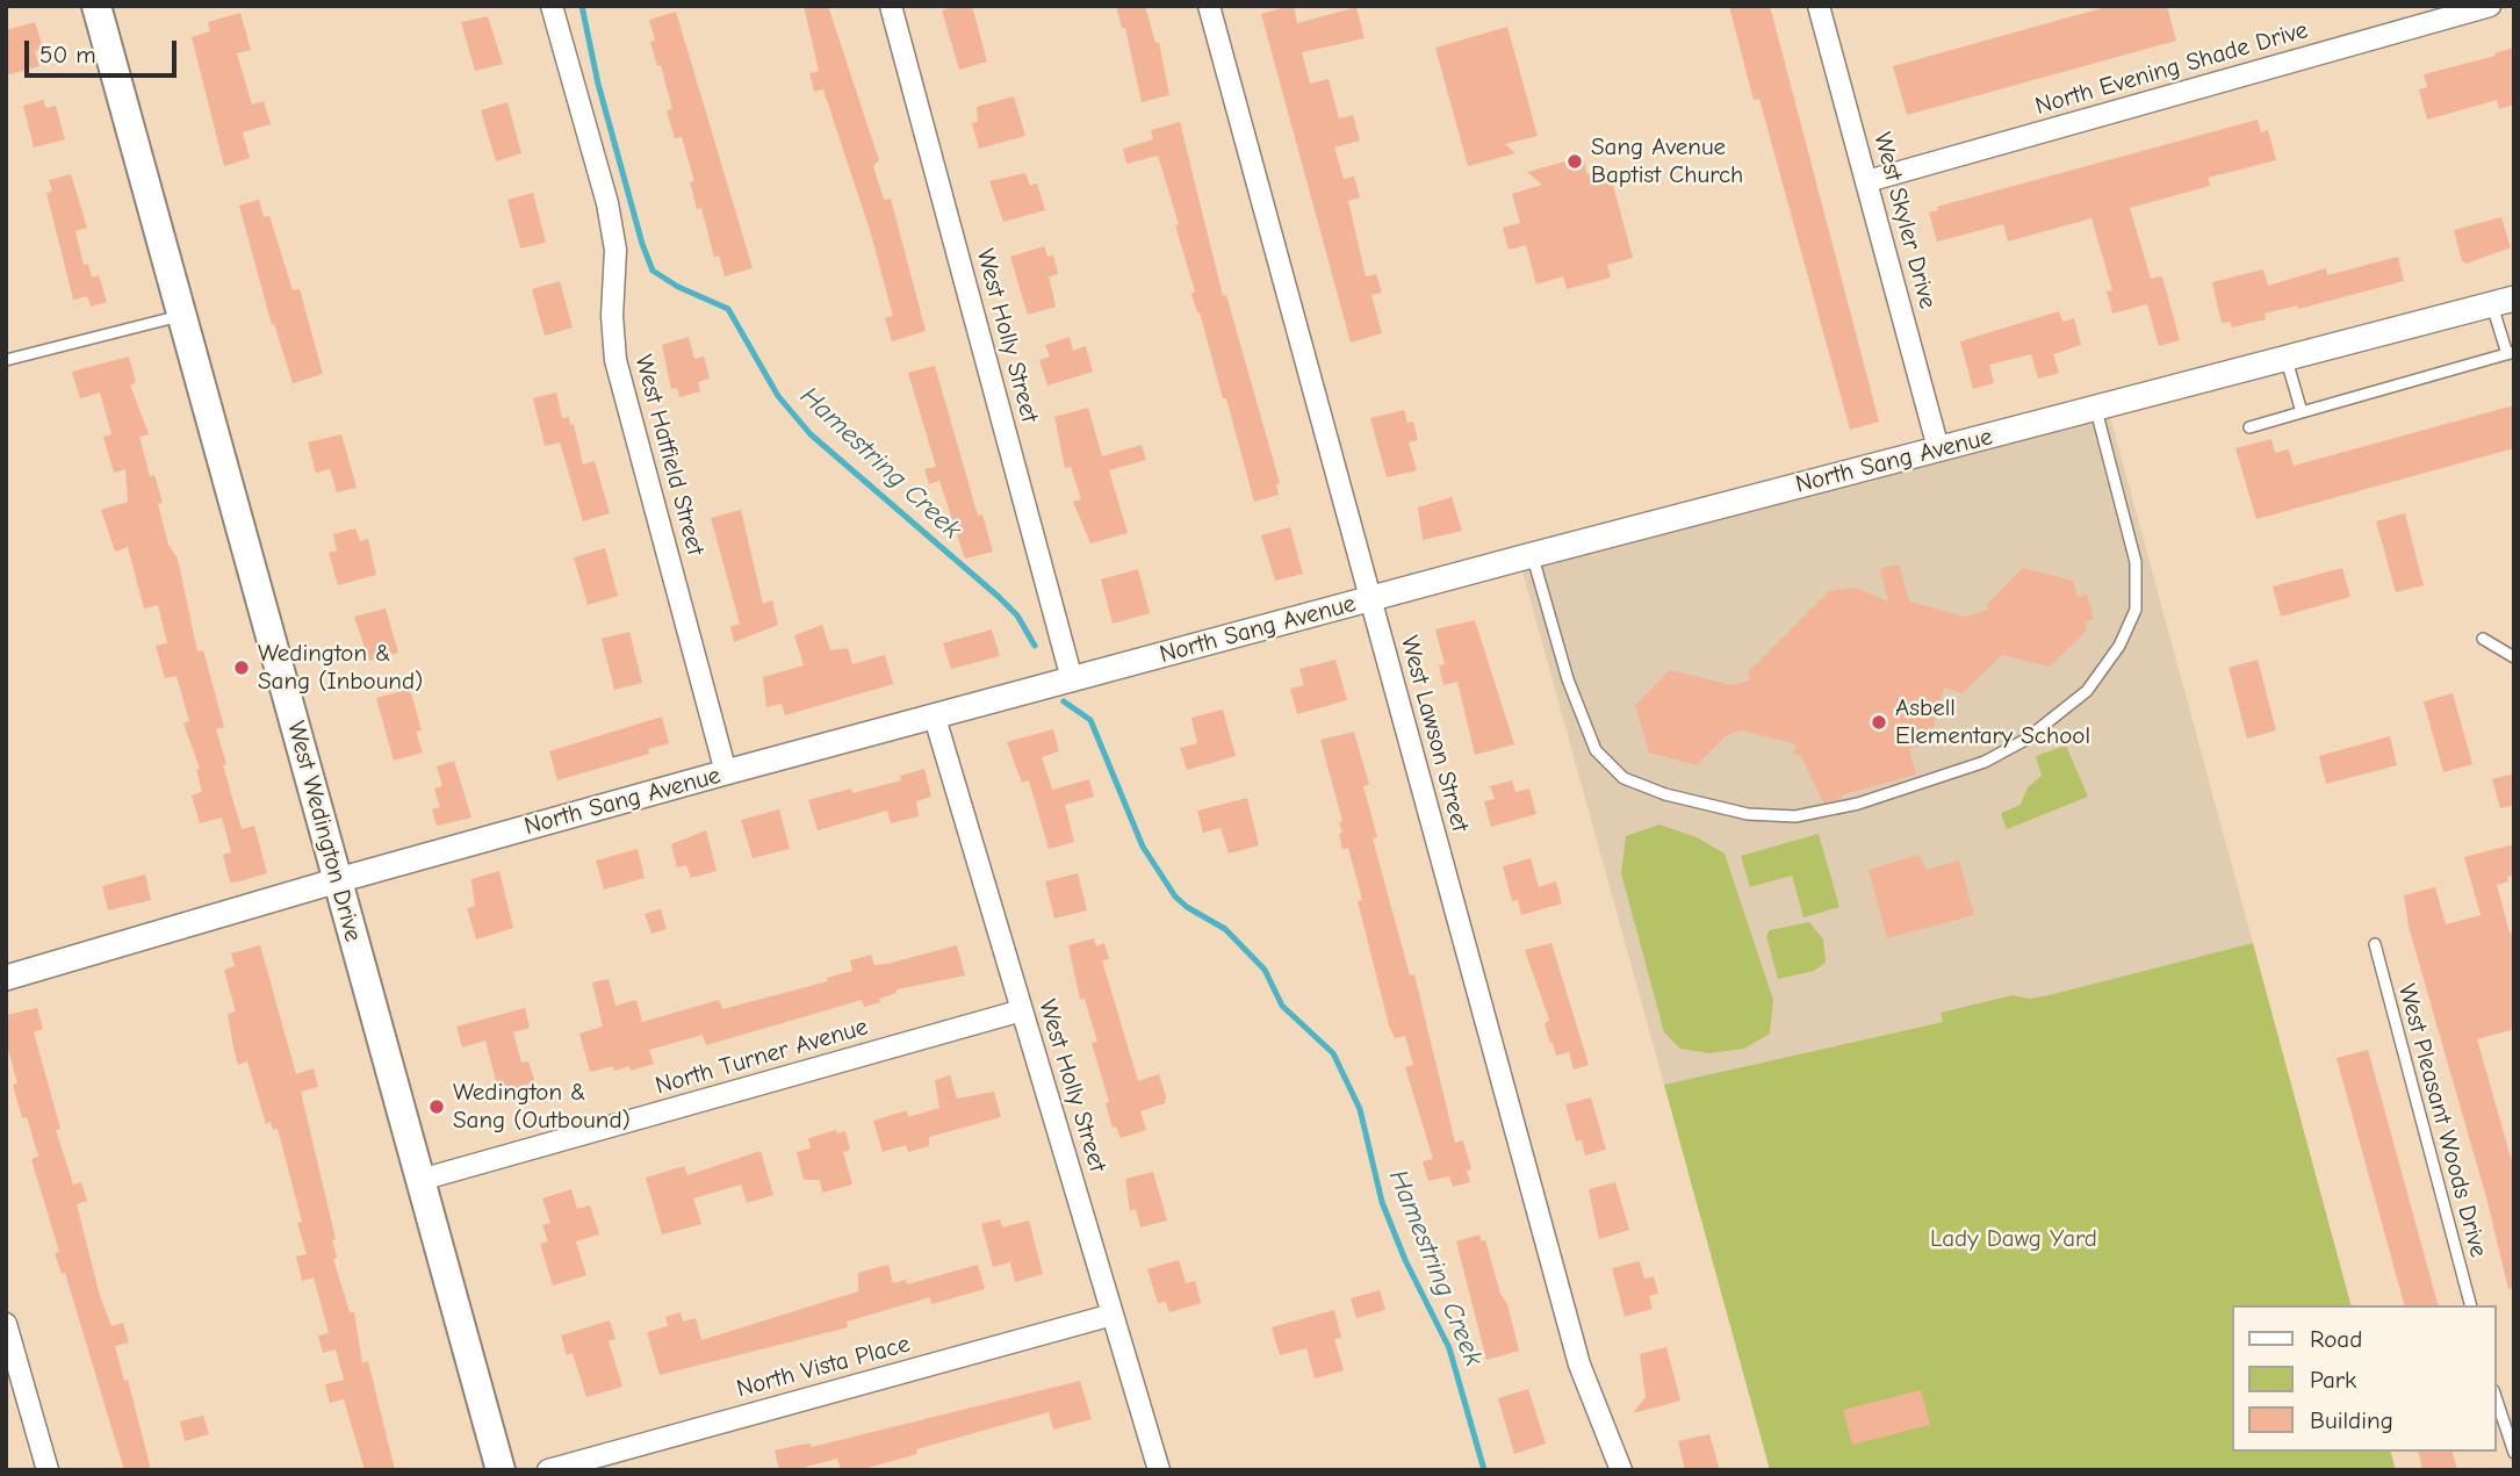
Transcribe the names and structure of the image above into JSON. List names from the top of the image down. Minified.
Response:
{"streets":{"main road":["West Wedington Drive"],"street":["North Evening Shade Drive","West Skyler Drive","West Holly Street","West Hatfield Street","North Sang Avenue","West Lawson Street","North Turner Avenue","North Vista Place"],"lane":["West Pleasant Woods Drive"]},"crossings":[["North Evening Shade Drive","West Skyler Drive"],["West Skyler Drive","North Sang Avenue"],["West Holly Street","North Sang Avenue"],["West Holly Street","North Turner Avenue"],["West Holly Street","North Vista Place"],["West Hatfield Street","North Sang Avenue"],["North Sang Avenue","West Lawson Street"],["North Sang Avenue","West Wedington Drive"],["West Wedington Drive","North Turner Avenue"]],"water":["Hamestring Creek"],"parks":["Lady Dawg Yard"],"places":["Sang Avenue Baptist Church","Wedington & Sang (Inbound)","Asbell Elementary School","Wedington & Sang (Outbound)"],"legend":["Road","Park","Building"],"scale_bar":"50 m"}
